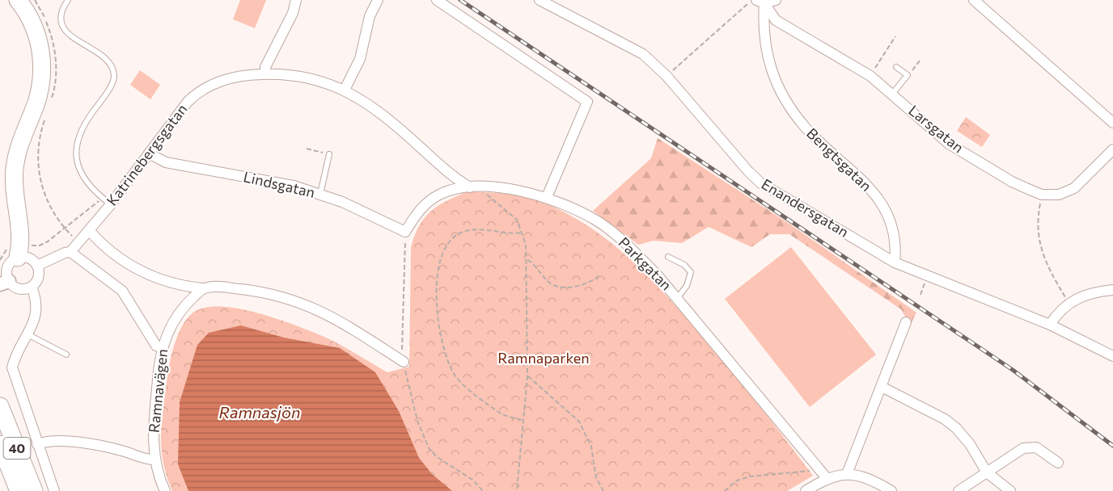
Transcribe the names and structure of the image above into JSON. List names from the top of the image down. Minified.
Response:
{"streets":{"highway":["40"],"street":["Larsgatan","Katrinebergsgatan","Bengtsgatan","Lindsgatan","Enandersgatan","Parkgatan","Ramnavägen"]},"crossings":[["Larsgatan","Bengtsgatan"],["Katrinebergsgatan","Lindsgatan"],["Katrinebergsgatan","Parkgatan"],["Bengtsgatan","Enandersgatan"],["Lindsgatan","Parkgatan"]],"water":["Ramnasjön"],"parks":["Ramnaparken"]}
